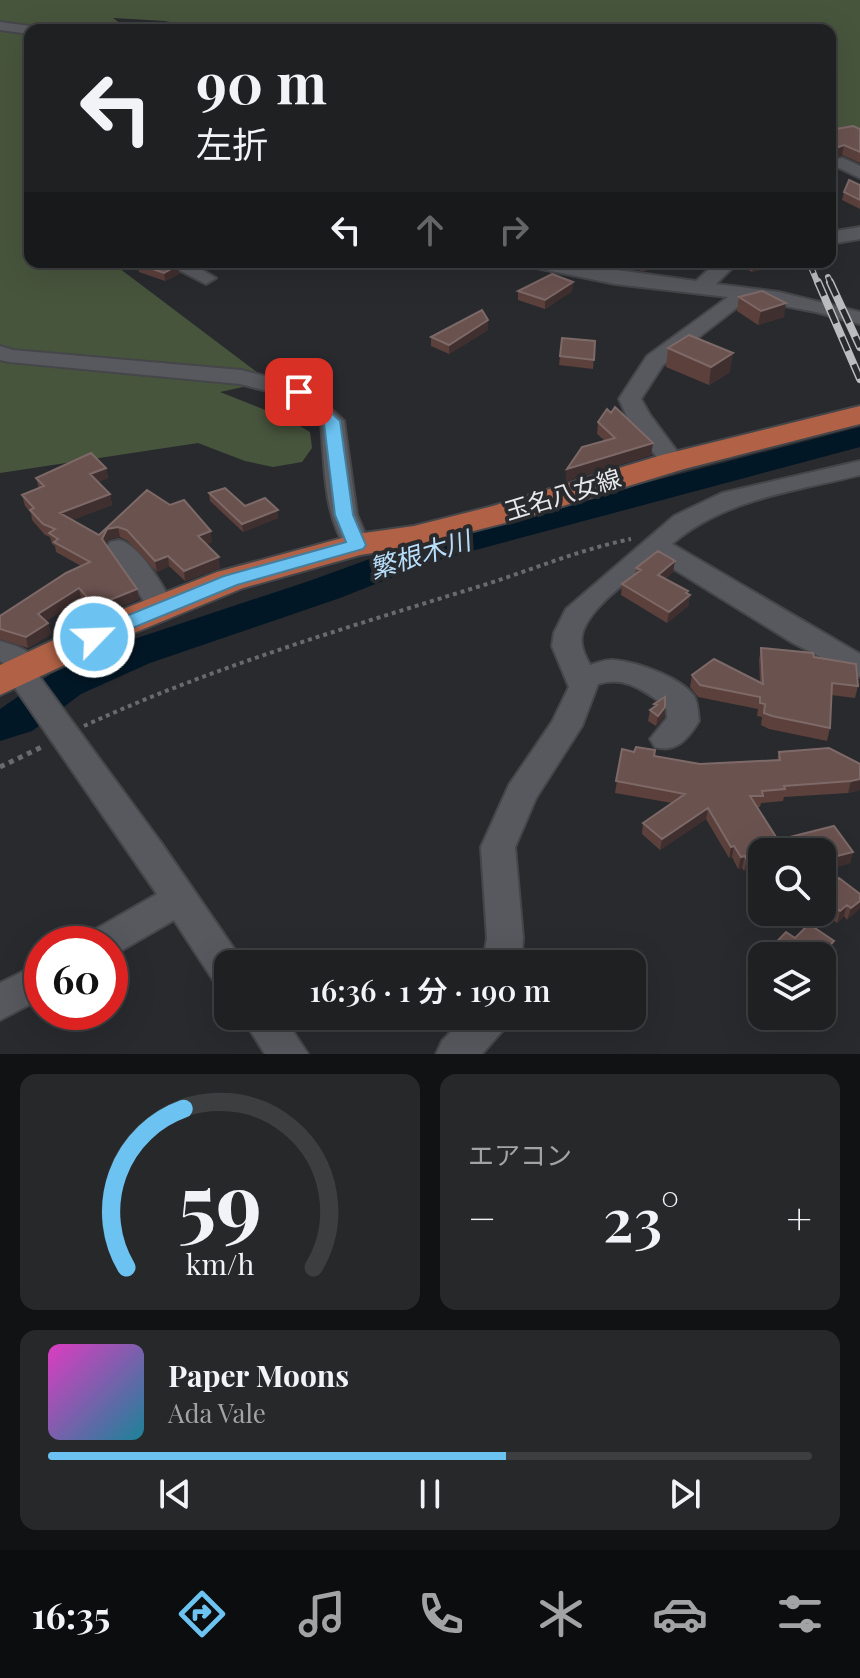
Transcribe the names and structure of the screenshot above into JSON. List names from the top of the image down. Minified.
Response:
{"streets":{"main road":["玉名八女線"]},"water":["繁根木川"],"page":{"turn":["90 m","左折"],"limit":"60","trip":"16:36 · 1 分 · 190 m","tile":"エアコン","heat":["−","23°","+"],"song":["Paper Moons","Ada Vale"],"tabs":"16:35","gauge":["59","km/h"]}}
